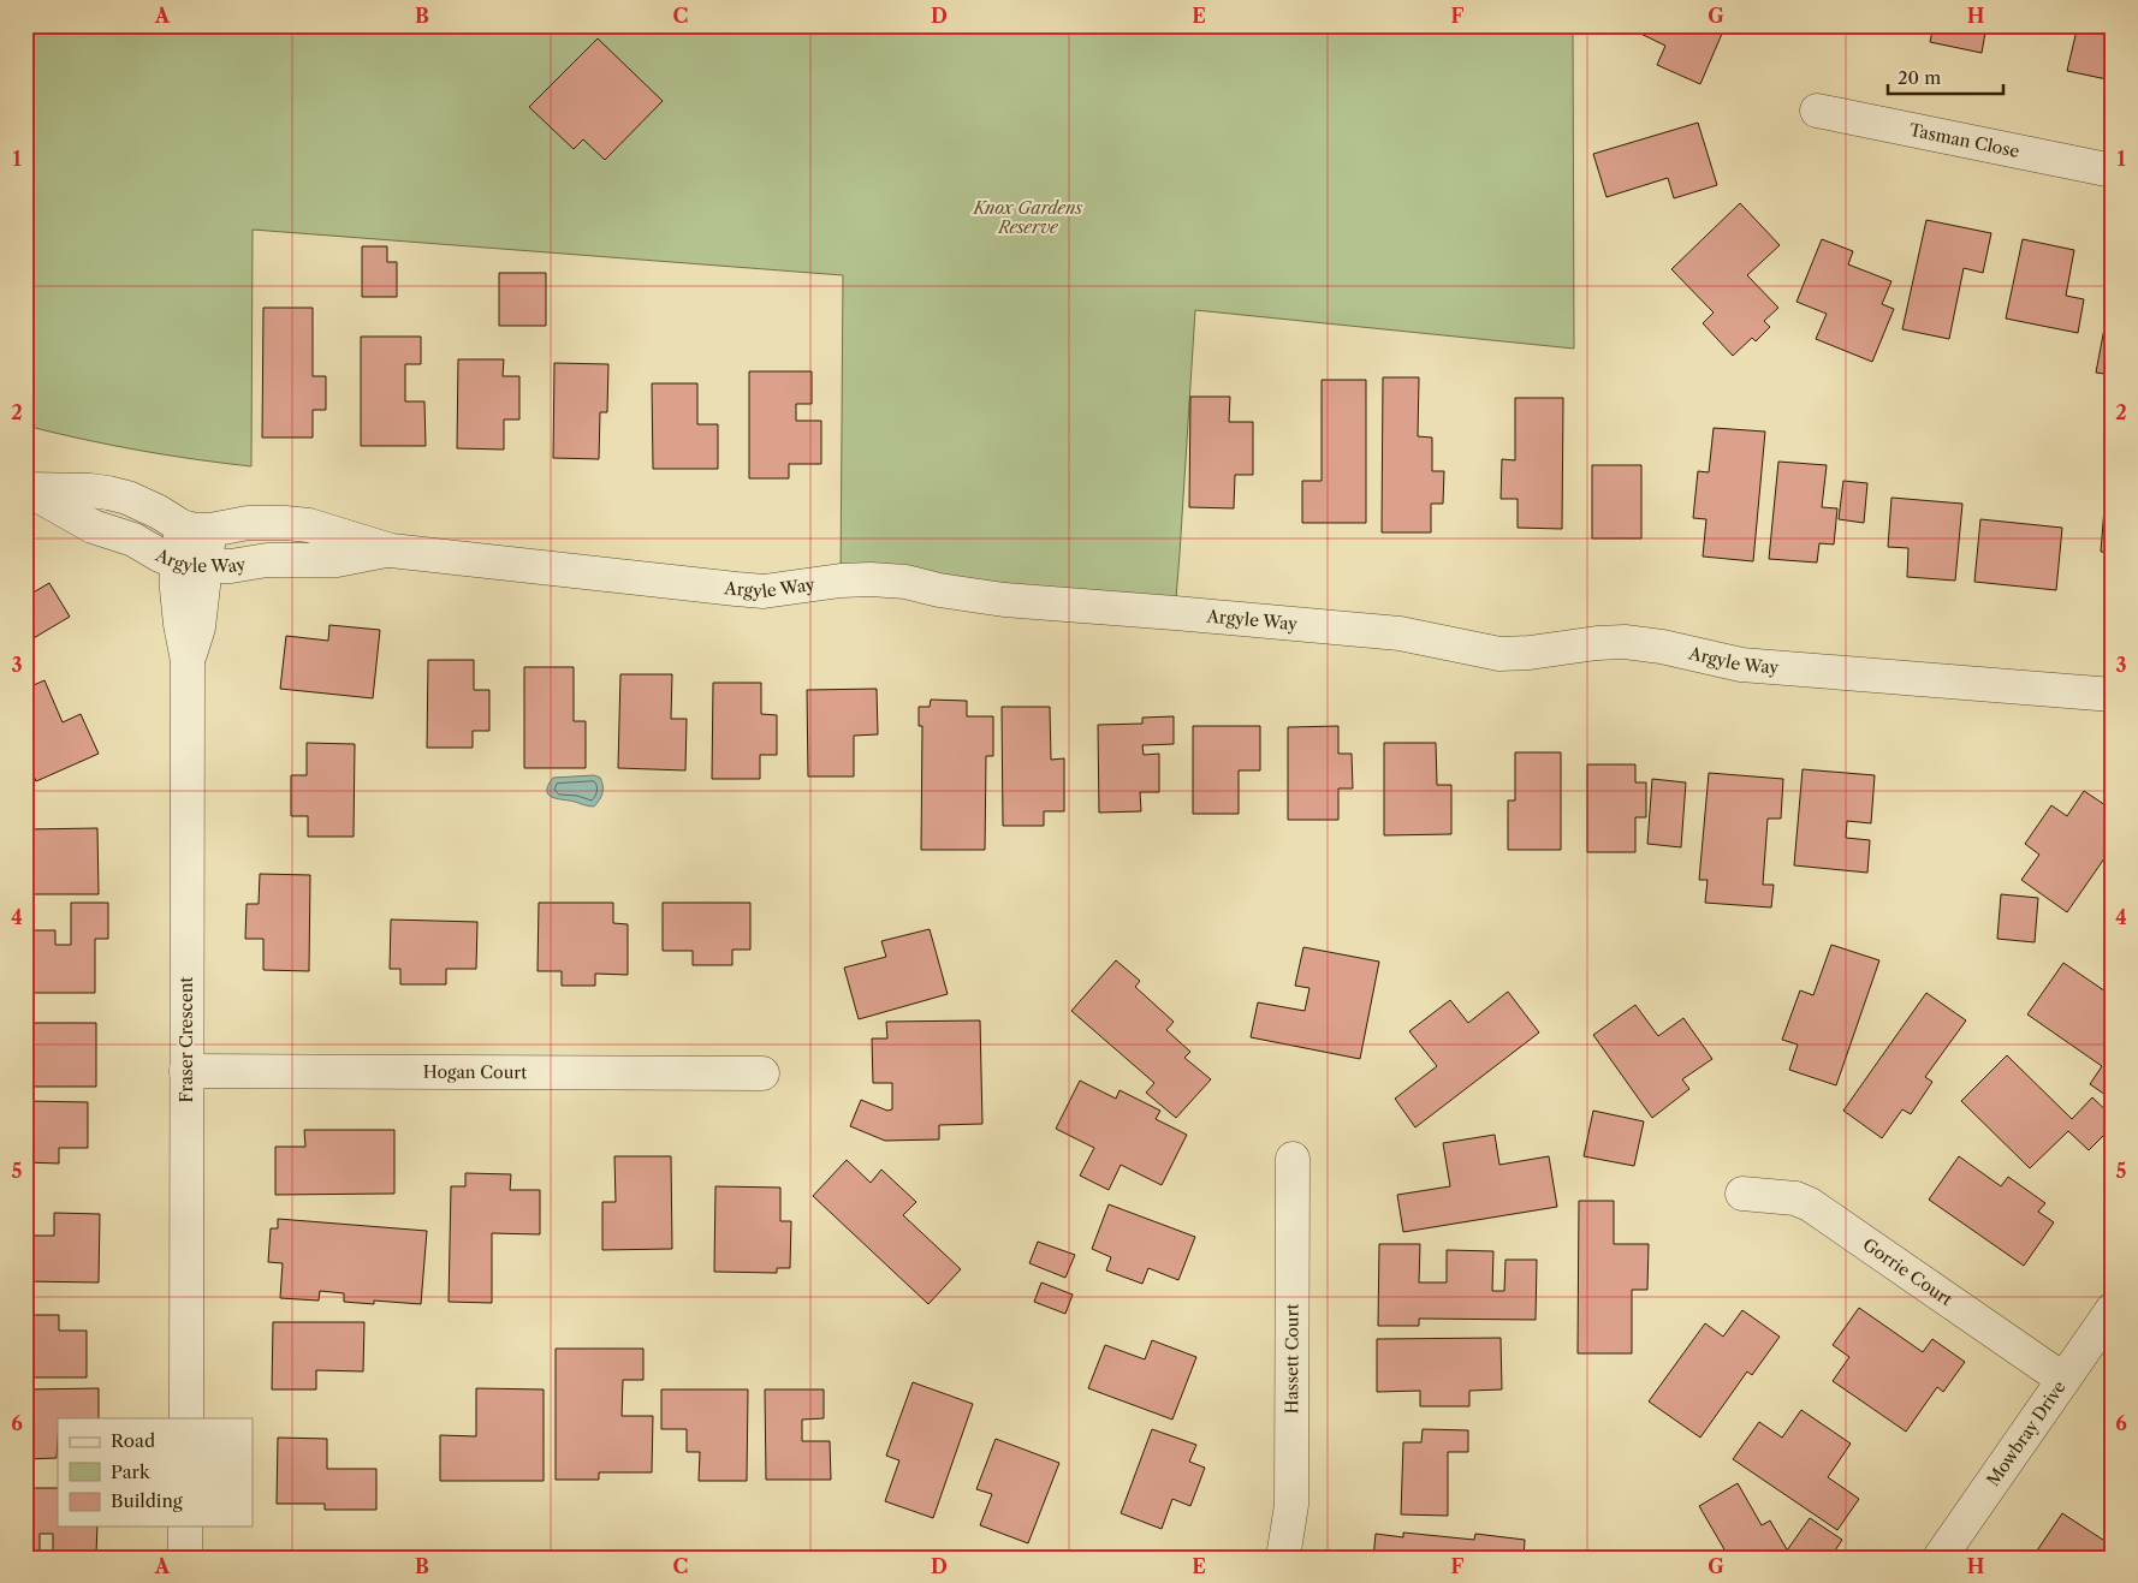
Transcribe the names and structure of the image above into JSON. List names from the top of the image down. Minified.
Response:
{"streets":{"street":["Tasman Close","Argyle Way","Fraser Crescent","Hogan Court","Gorrie Court","Hassett Court","Mowbray Drive"]},"crossings":[["Argyle Way","Fraser Crescent"],["Fraser Crescent","Hogan Court"],["Gorrie Court","Mowbray Drive"]],"parks":["Knox Gardens Reserve"],"legend":["Road","Park","Building"],"scale_bar":"20 m","grid":{"columns":["A","B","C","D","E","F","G","H"],"rows":["1","2","3","4","5","6"]}}
